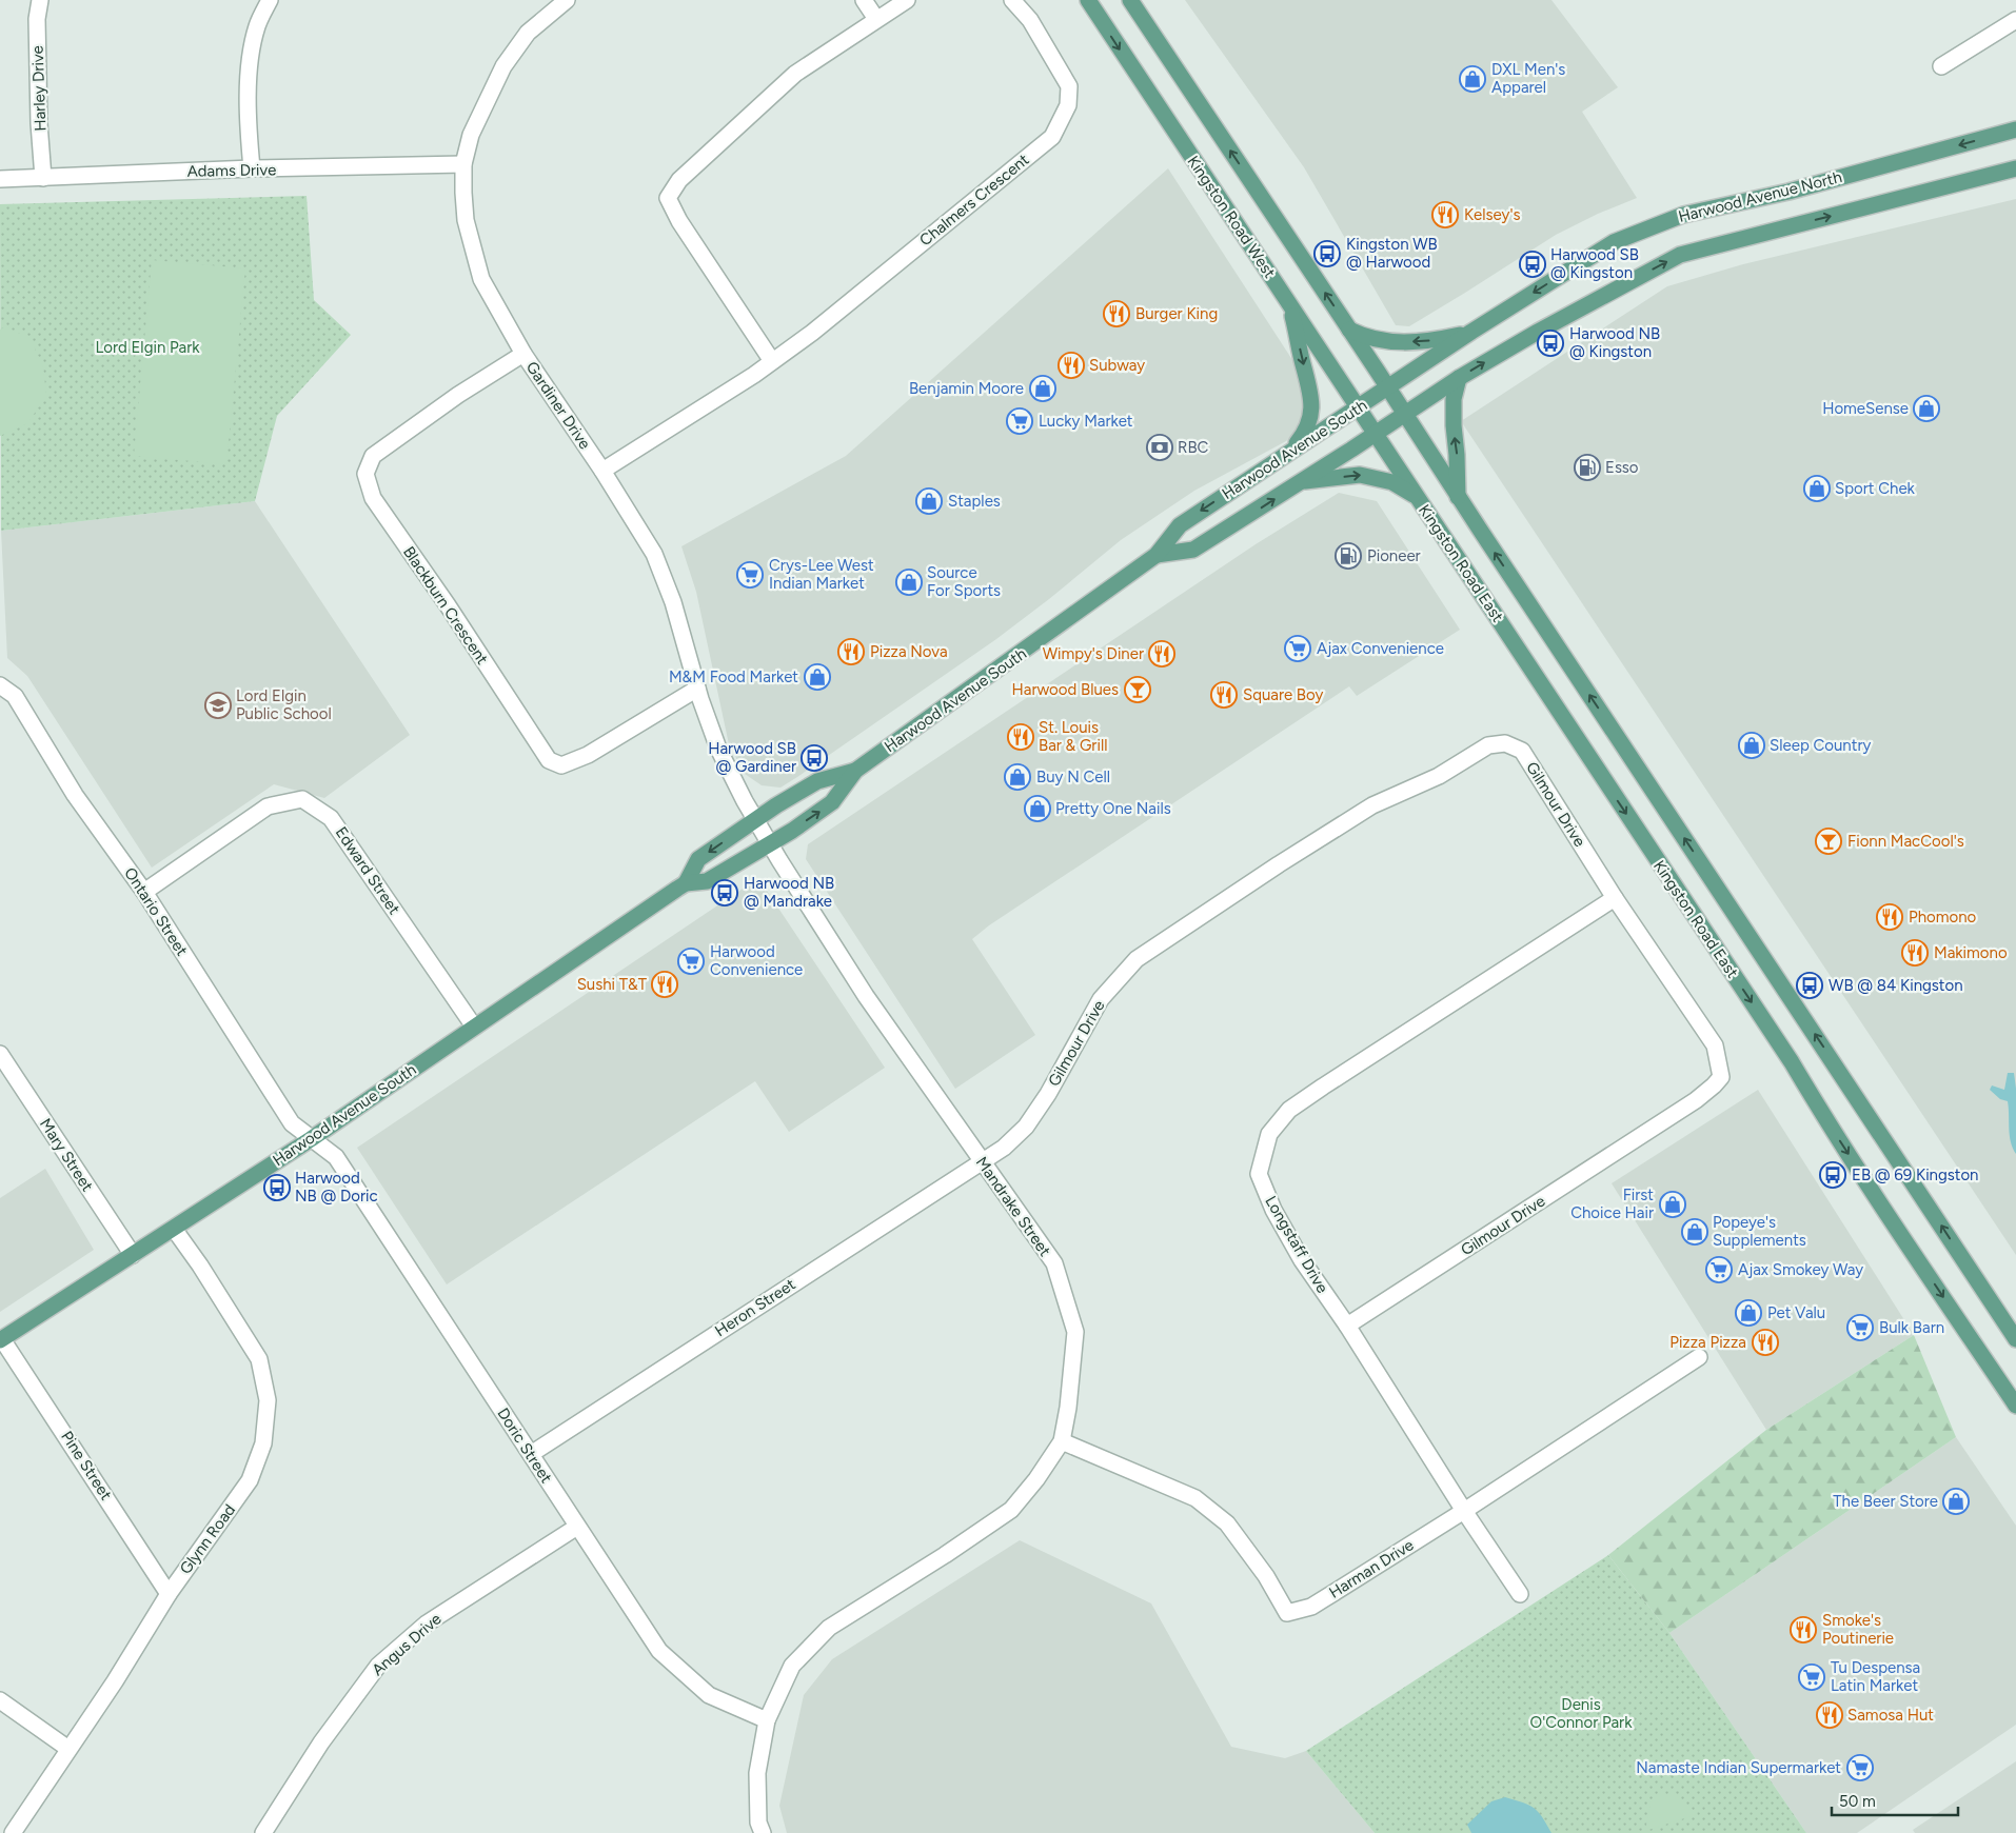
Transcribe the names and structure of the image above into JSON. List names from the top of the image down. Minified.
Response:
{"streets":{"main road":["Harwood Avenue North","Kingston Road West","Harwood Avenue South","Kingston Road East"],"street":["Harley Drive","Adams Drive","Chalmers Crescent","Gardiner Drive","Blackburn Crescent","Gilmour Drive","Edward Street","Ontario Street","Mary Street","Mandrake Street","Longstaff Drive","Heron Street","Doric Street","Pine Street","Glynn Road","Harman Drive","Angus Drive"]},"crossings":[["Harley Drive","Adams Drive"],["Adams Drive","Gardiner Drive"],["Harwood Avenue North","Harwood Avenue South"],["Chalmers Crescent","Gardiner Drive"],["Kingston Road West","Harwood Avenue South"],["Kingston Road West","Kingston Road East"],["Gardiner Drive","Harwood Avenue South"],["Gardiner Drive","Blackburn Crescent"],["Gardiner Drive","Mandrake Street"],["Harwood Avenue South","Kingston Road East"],["Harwood Avenue South","Edward Street"],["Harwood Avenue South","Ontario Street"],["Harwood Avenue South","Mary Street"],["Harwood Avenue South","Mandrake Street"],["Harwood Avenue South","Doric Street"],["Harwood Avenue South","Pine Street"],["Harwood Avenue South","Glynn Road"],["Gilmour Drive","Mandrake Street"],["Gilmour Drive","Longstaff Drive"],["Gilmour Drive","Heron Street"],["Edward Street","Ontario Street"],["Ontario Street","Doric Street"],["Mandrake Street","Heron Street"],["Mandrake Street","Doric Street"],["Mandrake Street","Harman Drive"],["Longstaff Drive","Harman Drive"],["Heron Street","Doric Street"],["Doric Street","Angus Drive"],["Pine Street","Glynn Road"]],"parks":["Lord Elgin Park","Denis O'Connor Park"],"places":{"shop":["DXL Men's Apparel","Benjamin Moore","HomeSense","Sport Chek","Staples","Source For Sports","M&M Food Market","Sleep Country","Buy N Cell","Pretty One Nails","First Choice Hair","Popeye's Supplements","Pet Valu","The Beer Store"],"restaurant":["Kelsey's","Burger King","Subway","Pizza Nova","Wimpy's Diner","Square Boy","St. Louis Bar & Grill","Phomono","Makimono","Sushi T&T","Pizza Pizza","Smoke's Poutinerie","Samosa Hut"],"bus stop":["Kingston WB @ Harwood","Harwood SB @ Kingston","Harwood NB @ Kingston","Harwood SB @ Gardiner","Harwood NB @ Mandrake","WB @ 84 Kingston","EB @ 69 Kingston","Harwood NB @ Doric"],"supermarket":["Lucky Market","Crys-Lee West Indian Market","Ajax Convenience","Harwood Convenience","Ajax Smokey Way","Bulk Barn","Tu Despensa Latin Market","Namaste Indian Supermarket"],"bank":["RBC"],"fuel station":["Esso","Pioneer"],"bar":["Harwood Blues","Fionn MacCool's"],"school or university":["Lord Elgin Public School"]},"scale_bar":"50 m"}
